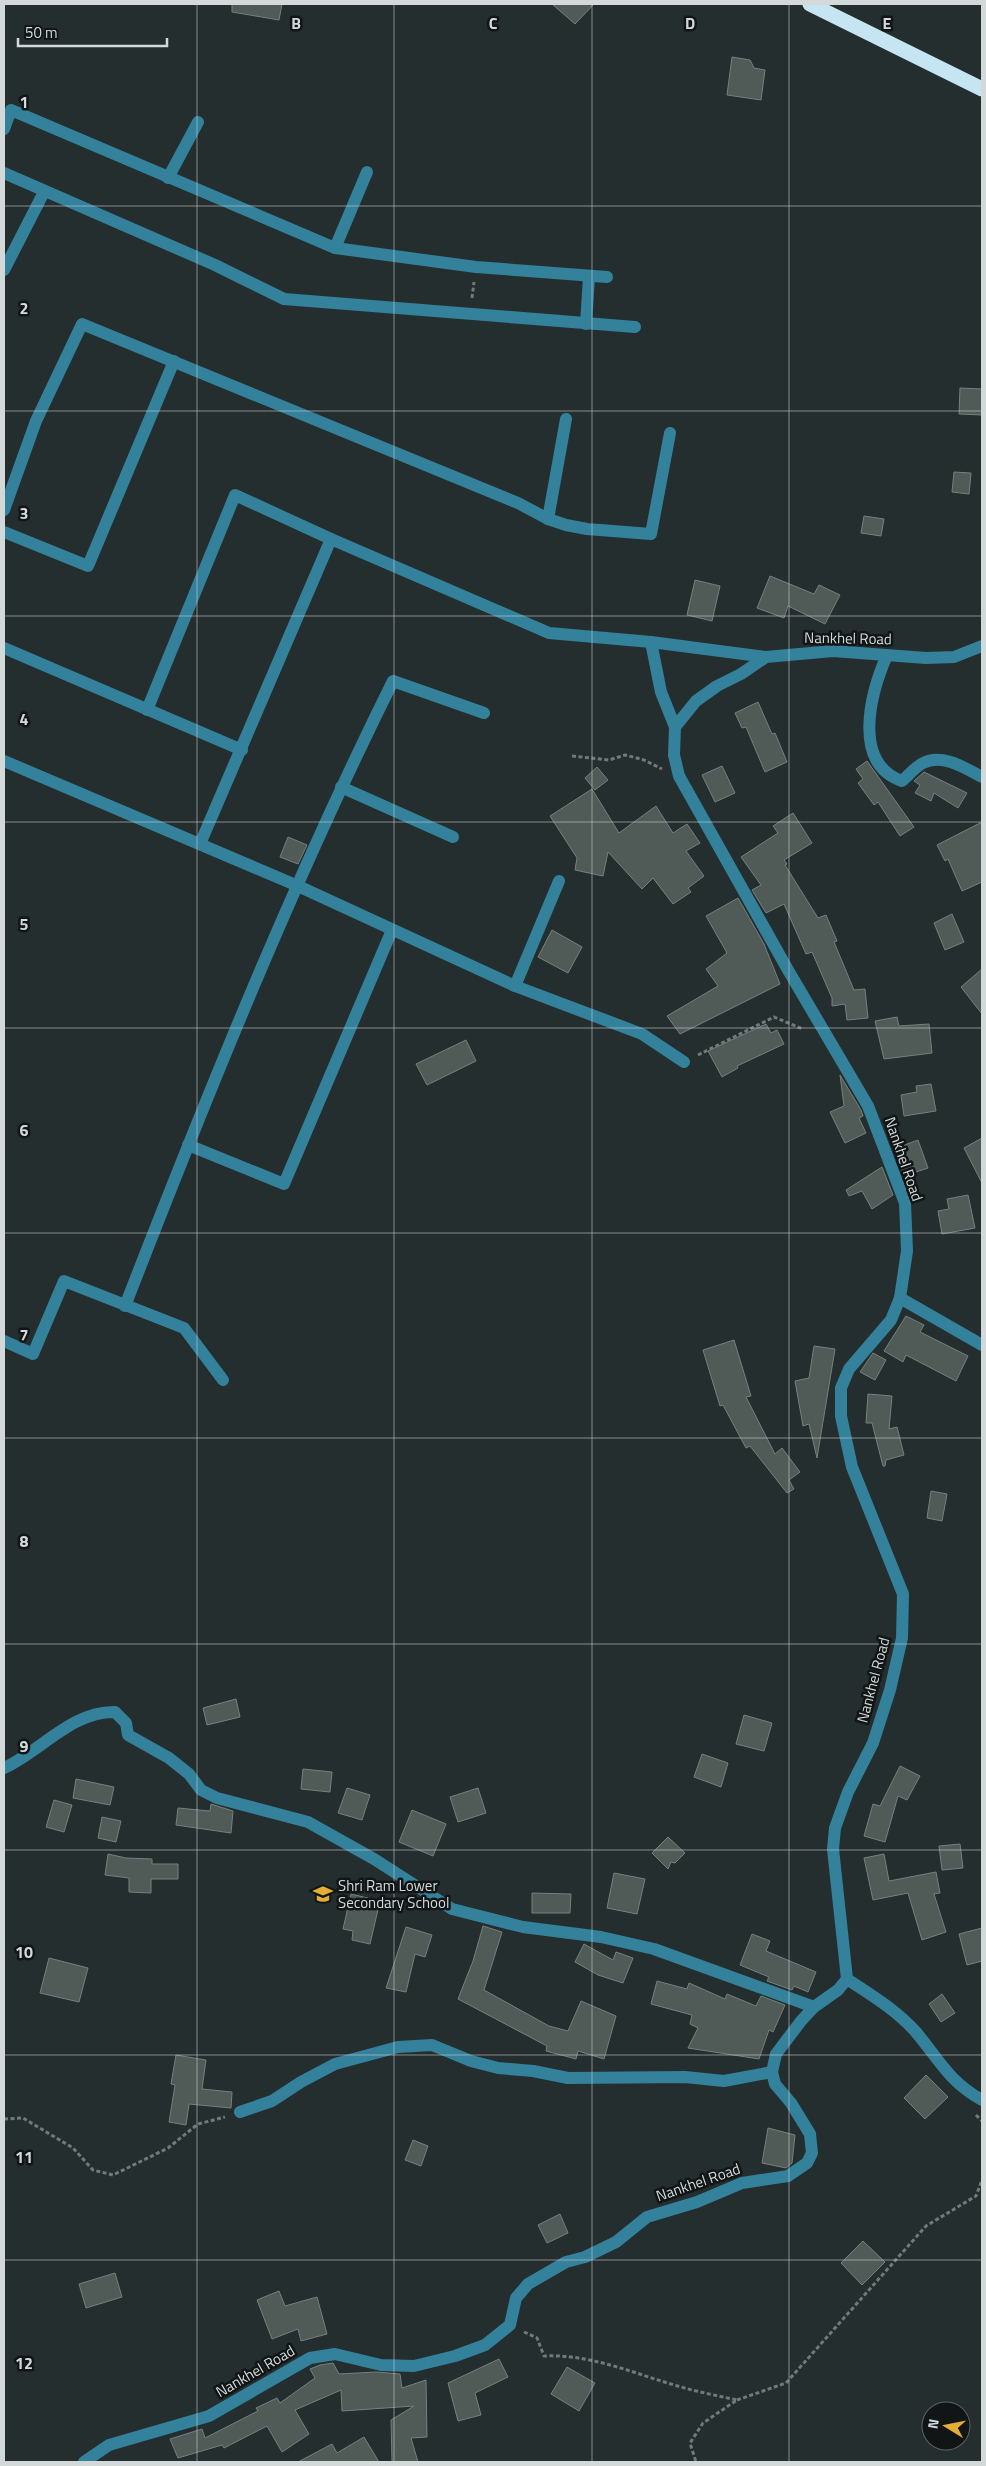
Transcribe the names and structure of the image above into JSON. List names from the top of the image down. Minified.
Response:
{"streets":{"street":["Nankhel Road"]},"places":{"school or university":["Shri Ram Lower Secondary School"]},"scale_bar":"50 m","north":"left","grid":{"columns":["B","C","D","E"],"rows":["1","2","3","4","5","6","7","8","9","10","11","12"]}}
